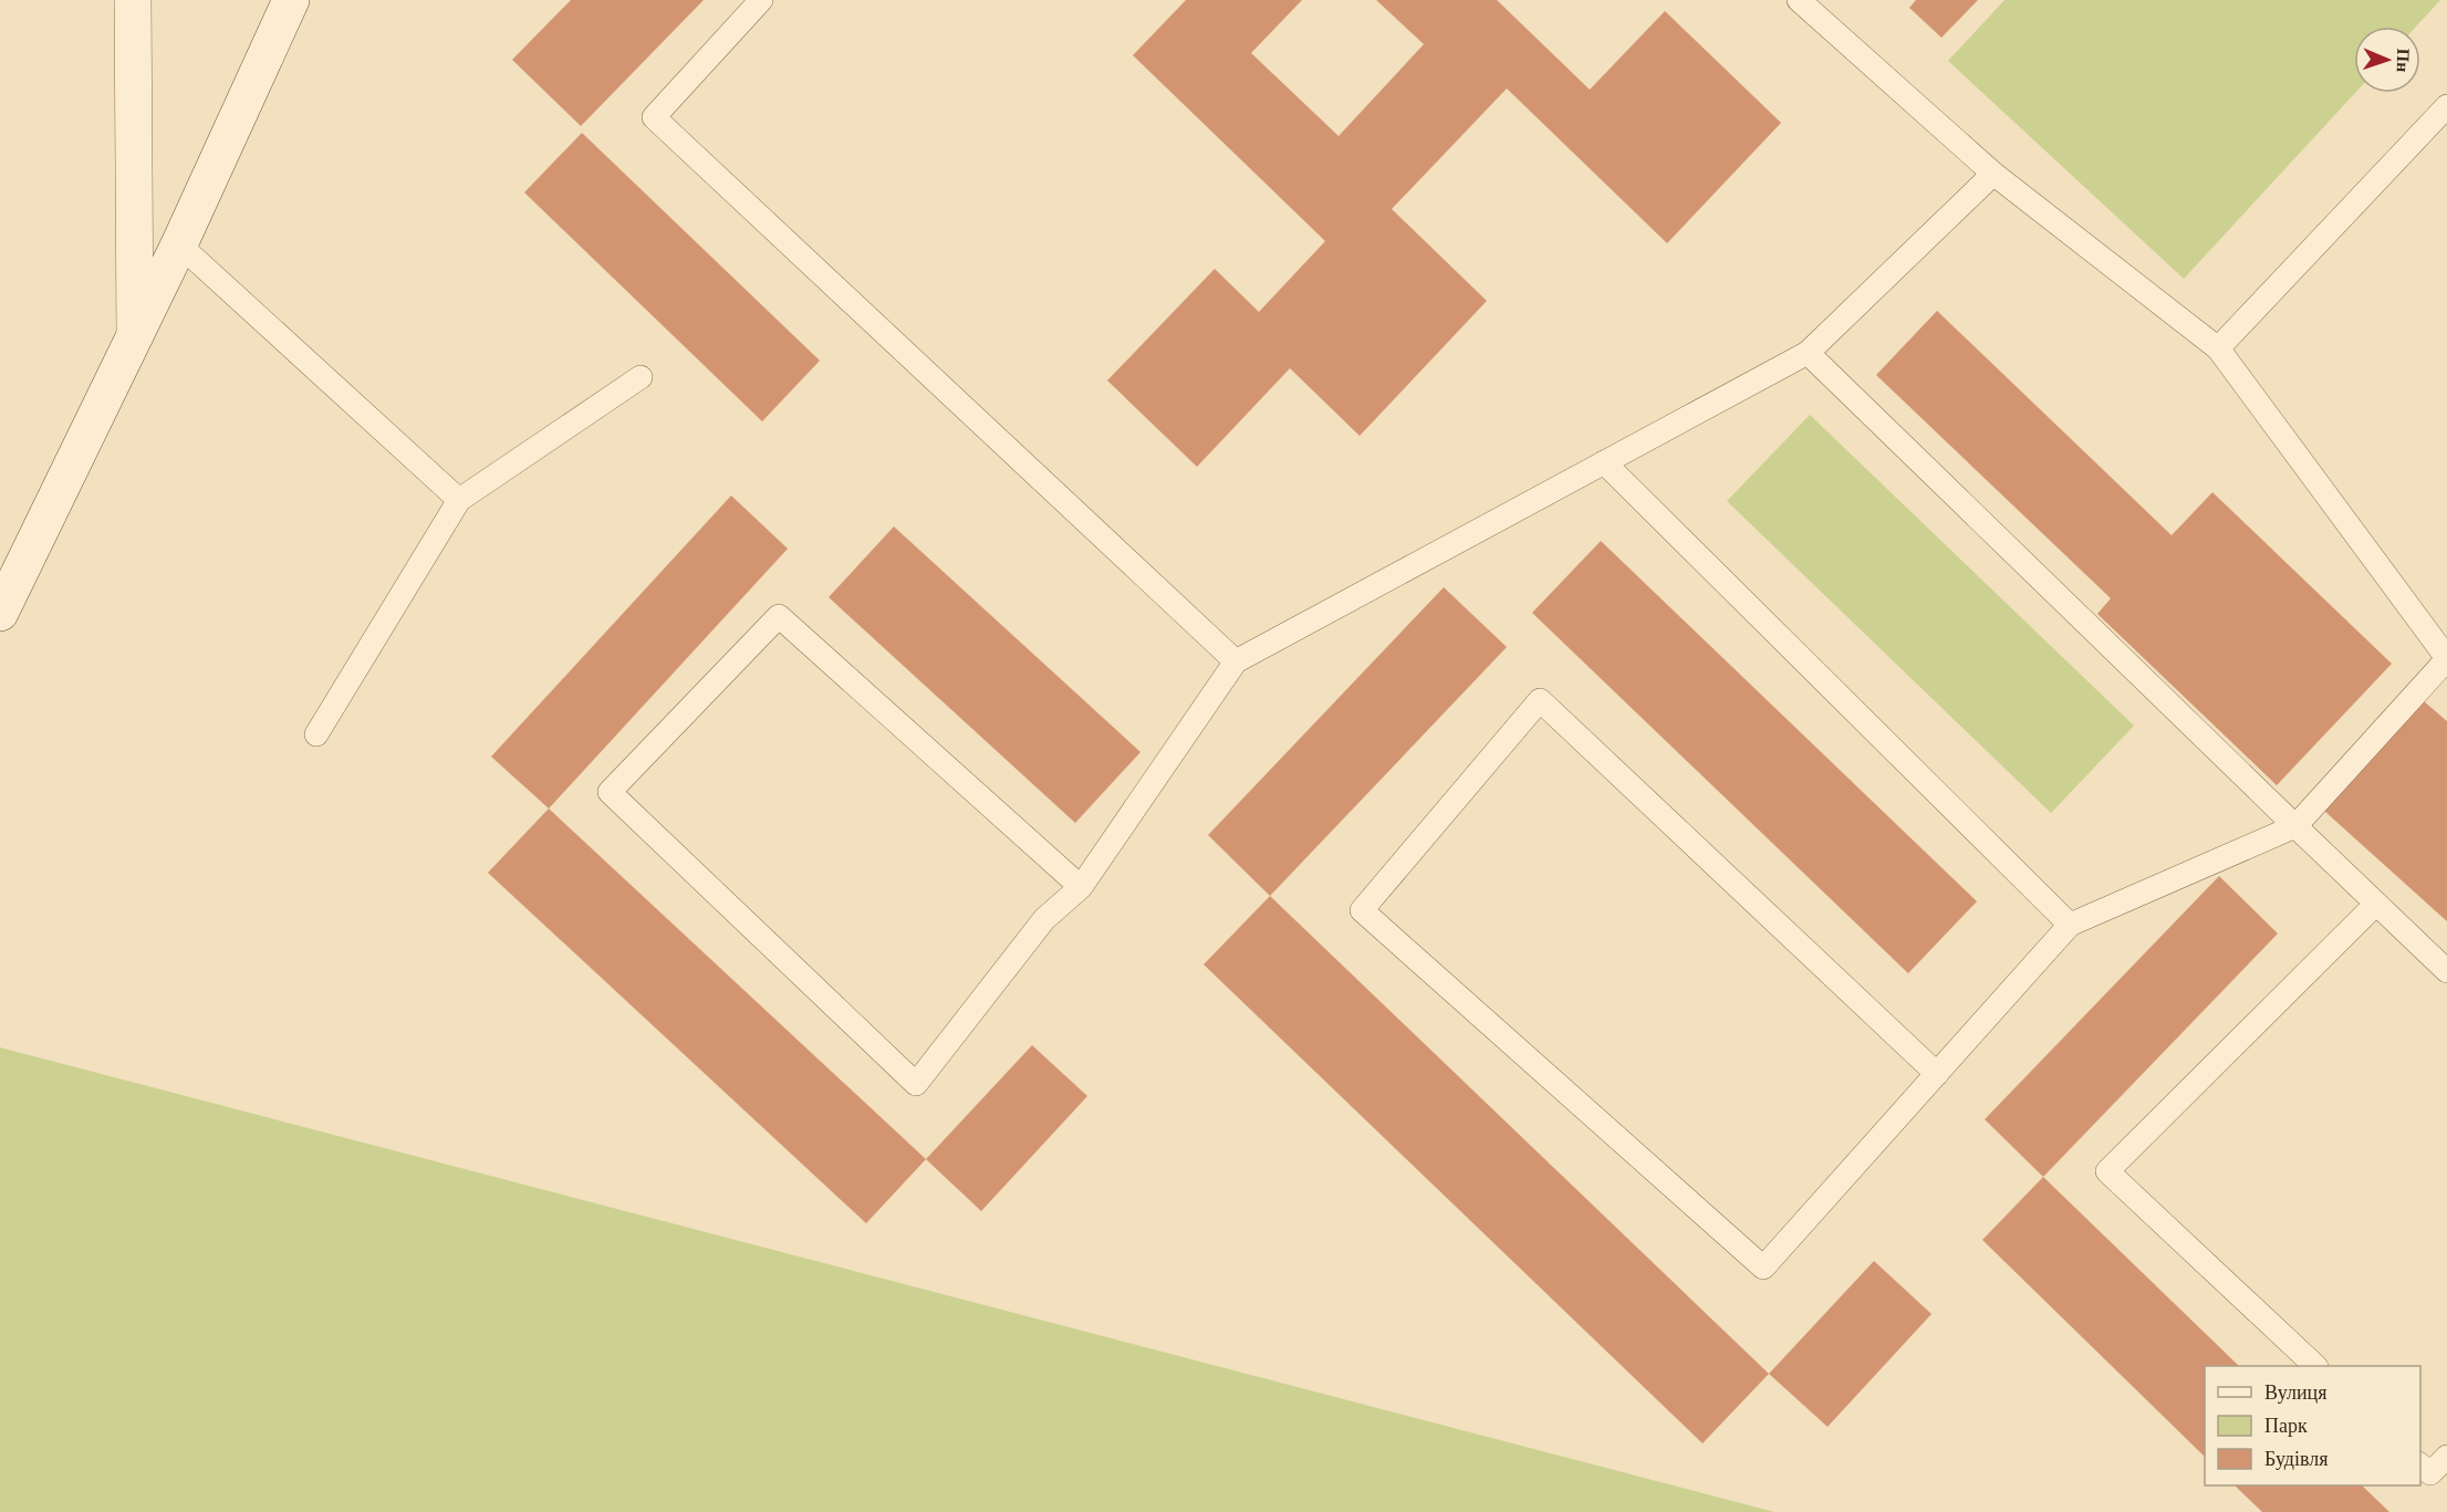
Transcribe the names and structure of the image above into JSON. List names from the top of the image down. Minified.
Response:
{"legend":["Вулиця","Парк","Будівля"],"north":"right"}
